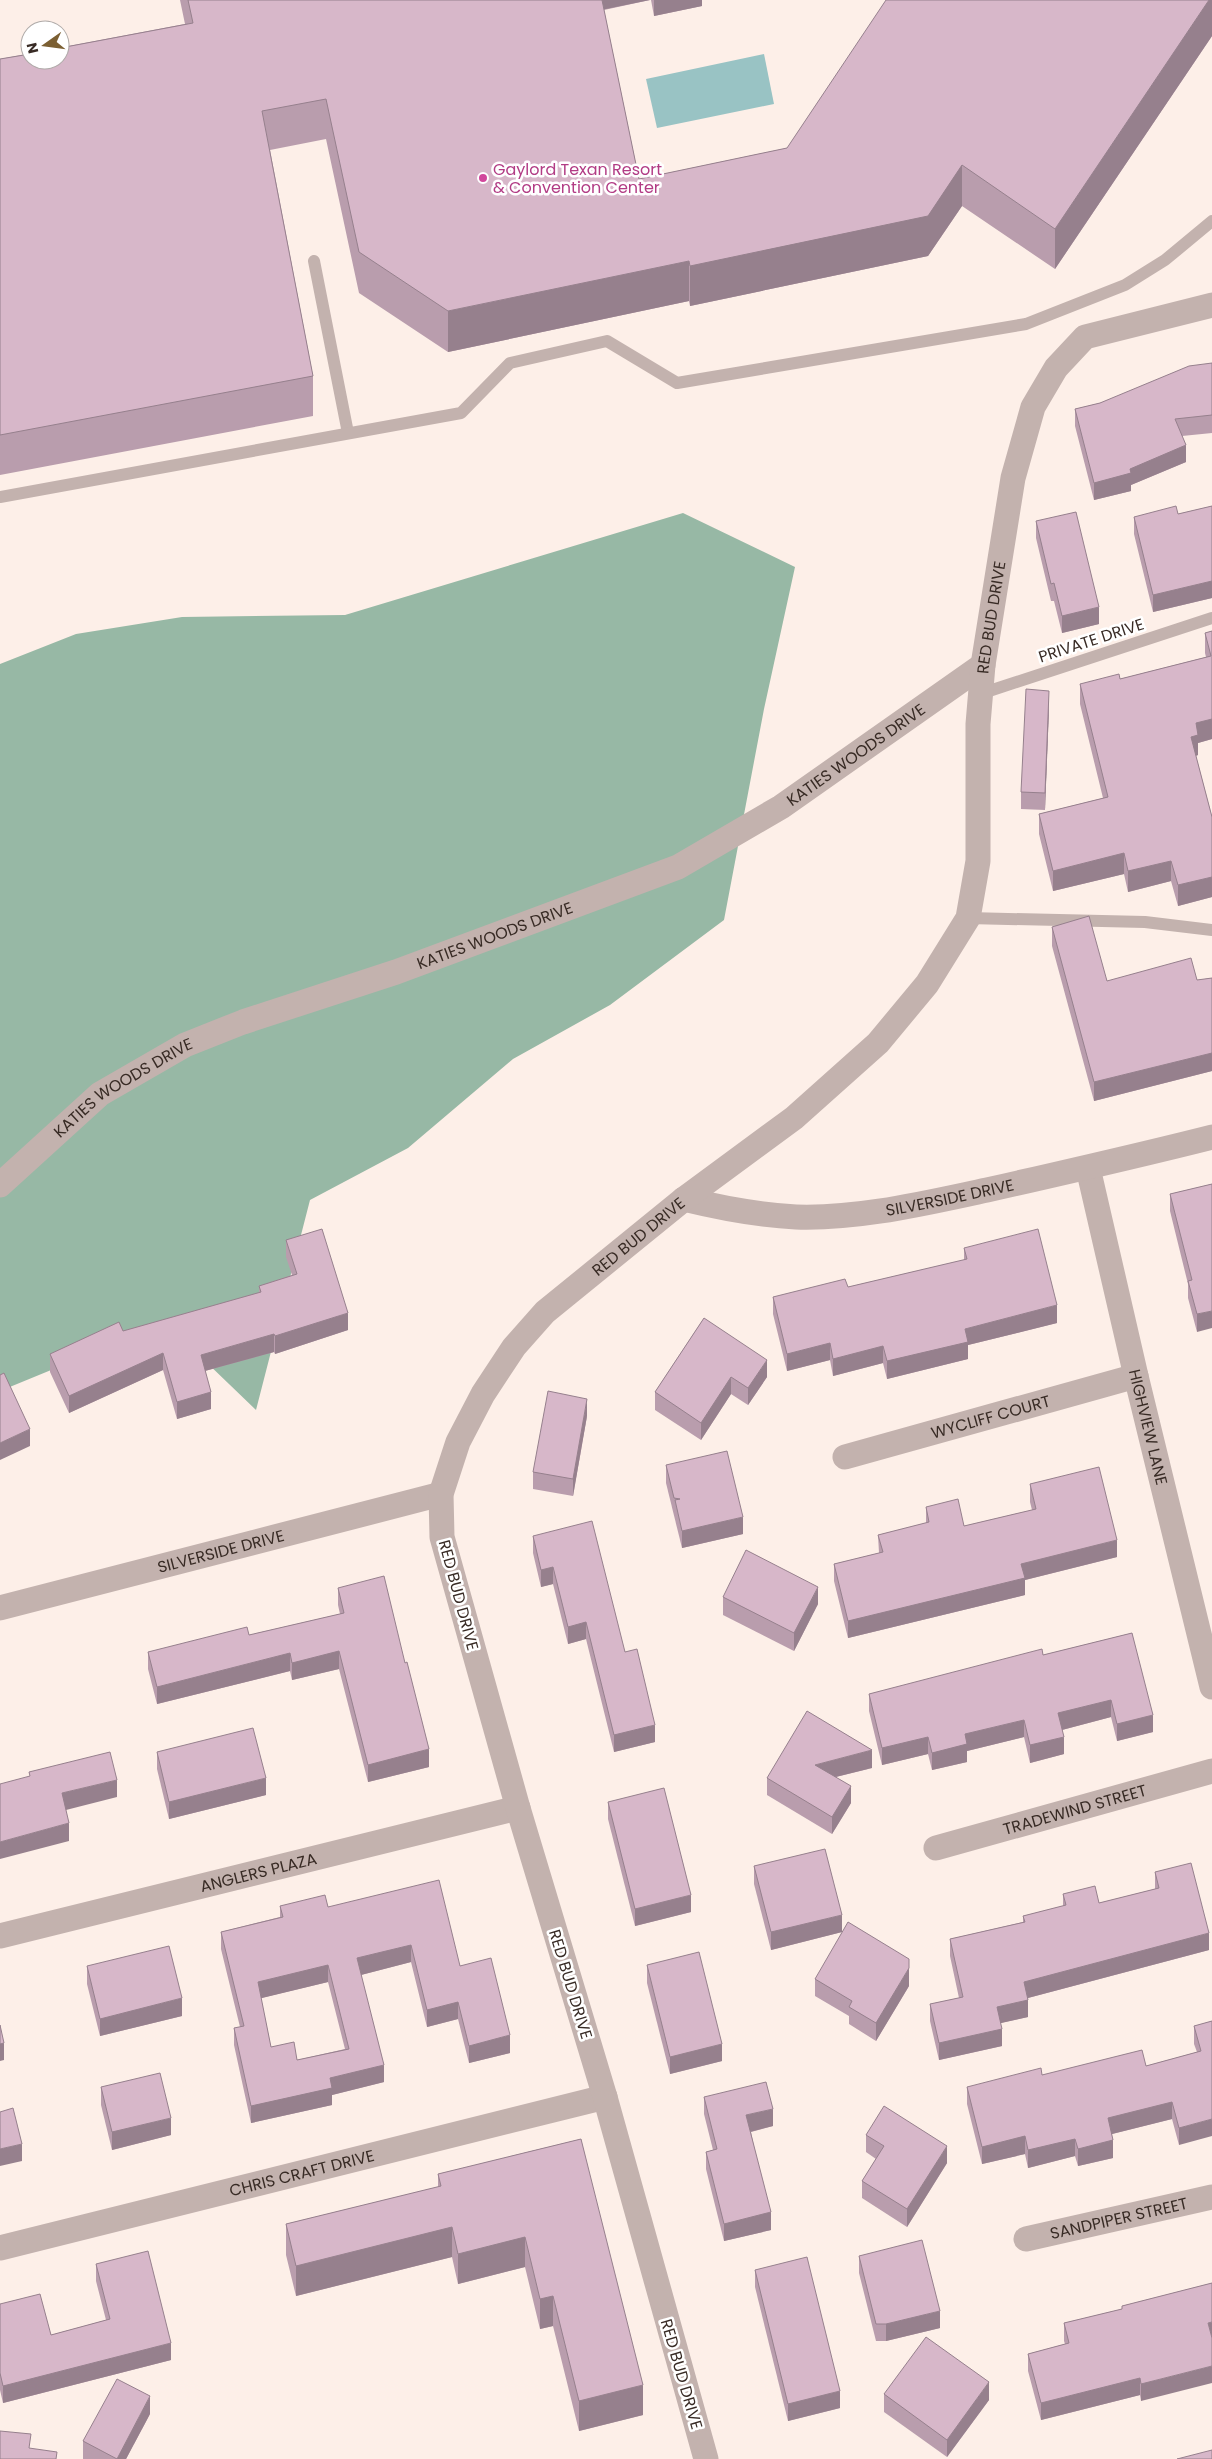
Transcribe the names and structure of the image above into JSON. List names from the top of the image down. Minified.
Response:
{"streets":{"street":["RED BUD DRIVE","KATIES WOODS DRIVE","SILVERSIDE DRIVE","WYCLIFF COURT","HIGHVIEW LANE","TRADEWIND STREET","ANGLERS PLAZA","CHRIS CRAFT DRIVE","SANDPIPER STREET"],"lane":["PRIVATE DRIVE"]},"crossings":[["RED BUD DRIVE","PRIVATE DRIVE"],["RED BUD DRIVE","KATIES WOODS DRIVE"],["RED BUD DRIVE","SILVERSIDE DRIVE"],["RED BUD DRIVE","ANGLERS PLAZA"],["RED BUD DRIVE","CHRIS CRAFT DRIVE"],["SILVERSIDE DRIVE","HIGHVIEW LANE"],["WYCLIFF COURT","HIGHVIEW LANE"]],"places":["Gaylord Texan Resort & Convention Center"],"north":"left"}
